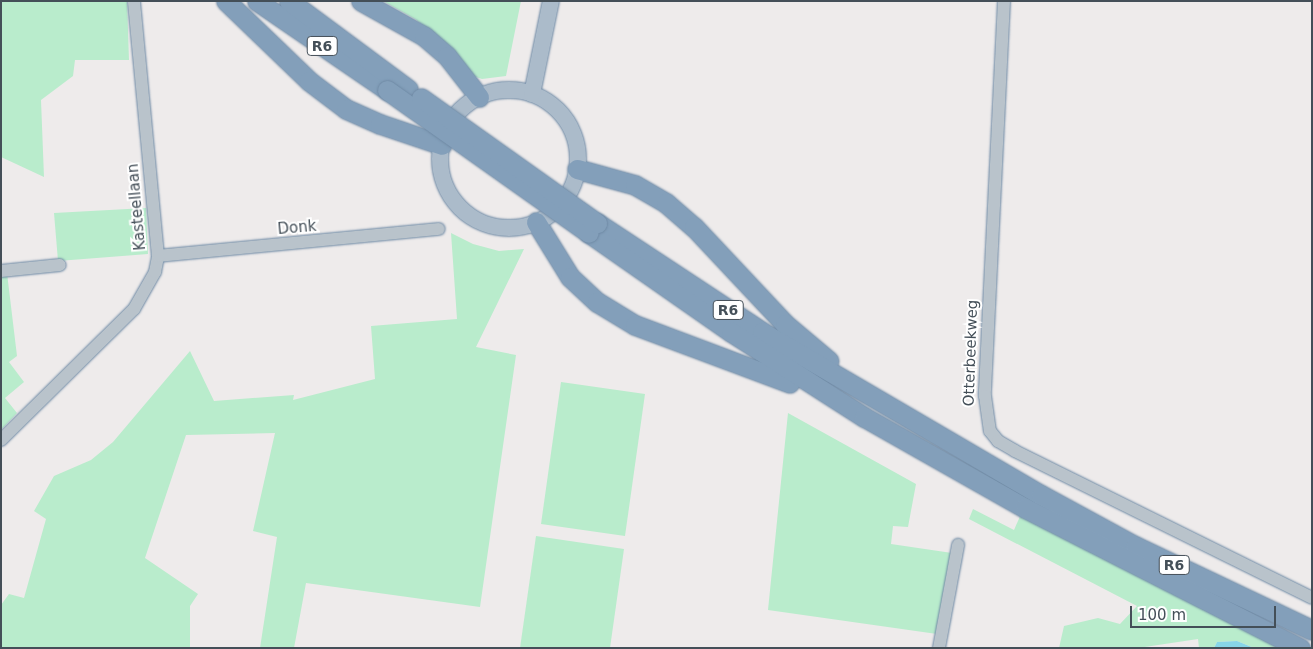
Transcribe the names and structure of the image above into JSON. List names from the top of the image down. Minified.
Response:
{"streets":{"highway":["R6"],"street":["Kasteellaan","Donk","Otterbeekweg"]},"crossings":[["Kasteellaan","Donk"]],"scale_bar":"100 m"}
